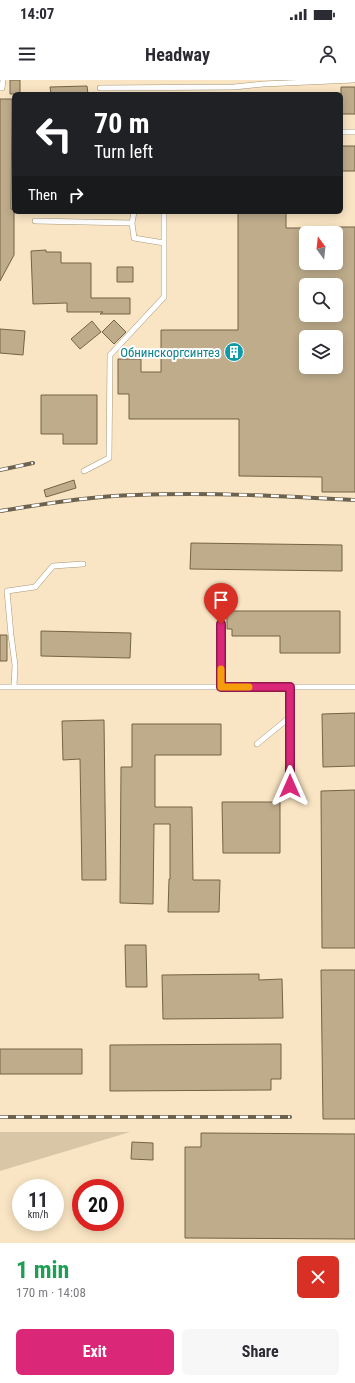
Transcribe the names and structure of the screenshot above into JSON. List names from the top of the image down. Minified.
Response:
{"places":{"building":["Обнинскоргсинтез"]},"north":"top","page":{"status":"14:07","header":"Headway","turn":["70 m","Turn left"],"then":"Then","speed":"11 km/h","limit":"20","heading":["1 min","170 m · 14:08"],"buttons":["Exit","Share"]}}
